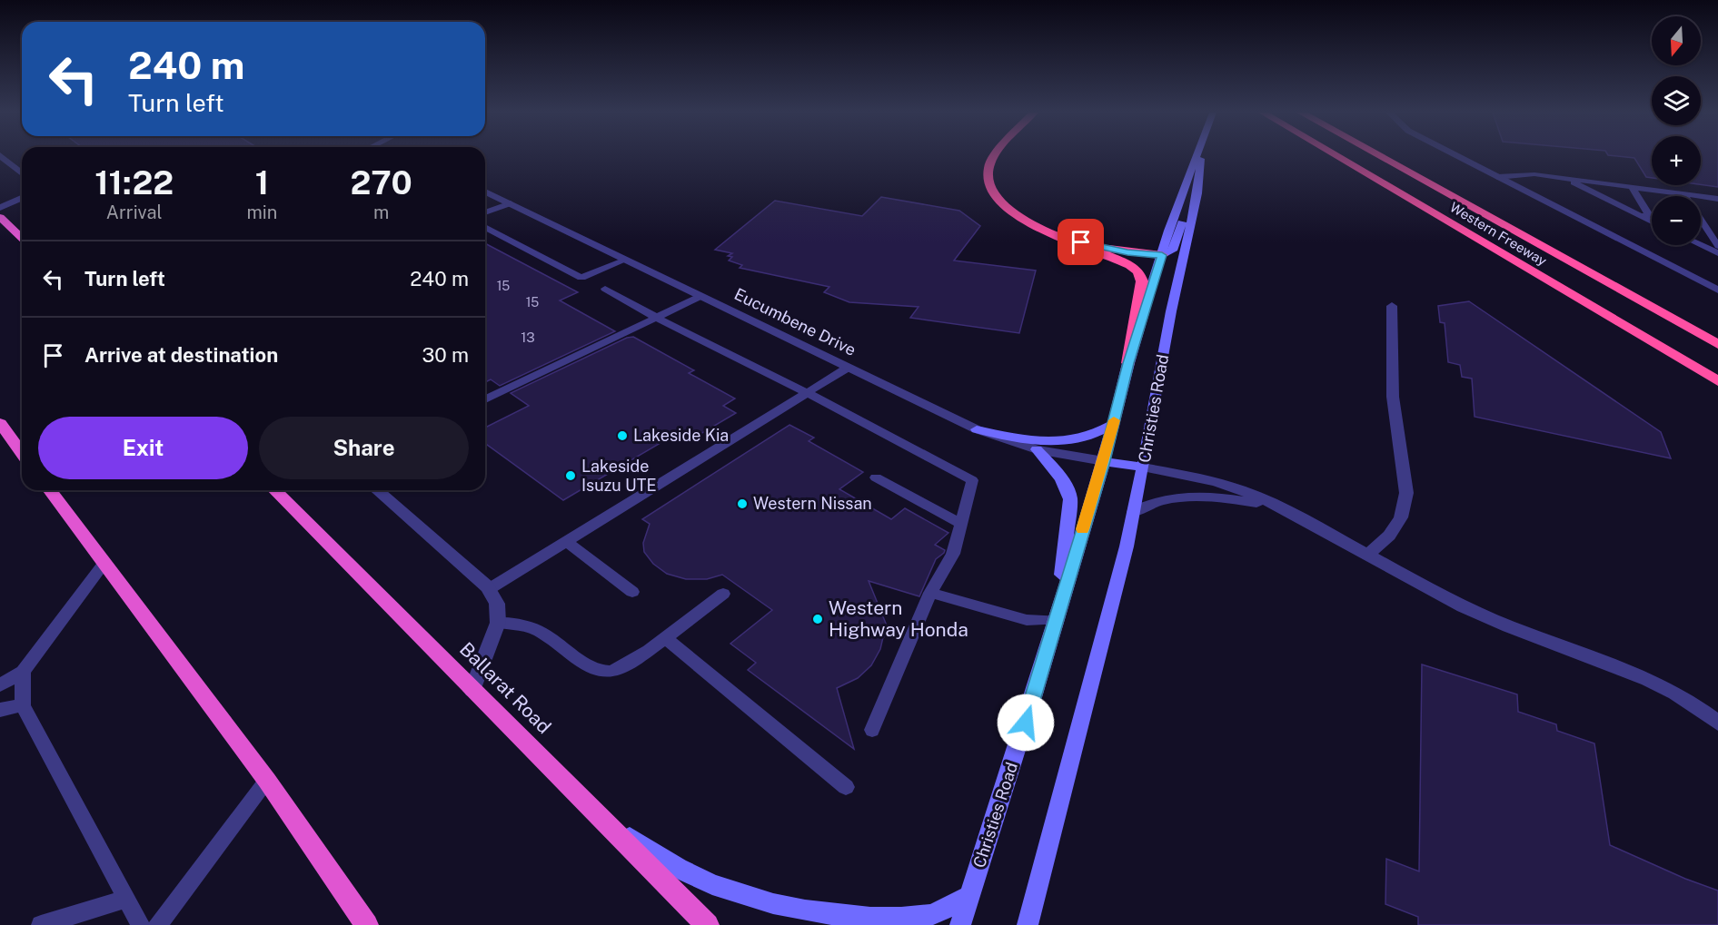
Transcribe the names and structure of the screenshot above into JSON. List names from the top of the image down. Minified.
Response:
{"streets":{"highway":["Western Freeway","Ballarat Road"],"main road":["Christies Road"],"street":["Eucumbene Drive"]},"crossings":[["Eucumbene Drive","Christies Road"]],"places":["Lakeside Kia","Lakeside Isuzu UTE","Western Nissan","Western Highway Honda"],"house_numbers":["15","15","13"],"north":"bottom","page":{"map_buttons":["+","−"],"turn":["240 m","Turn left"],"eta":["11:22","Arrival","1","min","270","m"],"list":[{"name":"Turn left","value":"240 m"},{"name":"Arrive at destination","value":"30 m"}],"buttons":["Exit","Share"]}}
